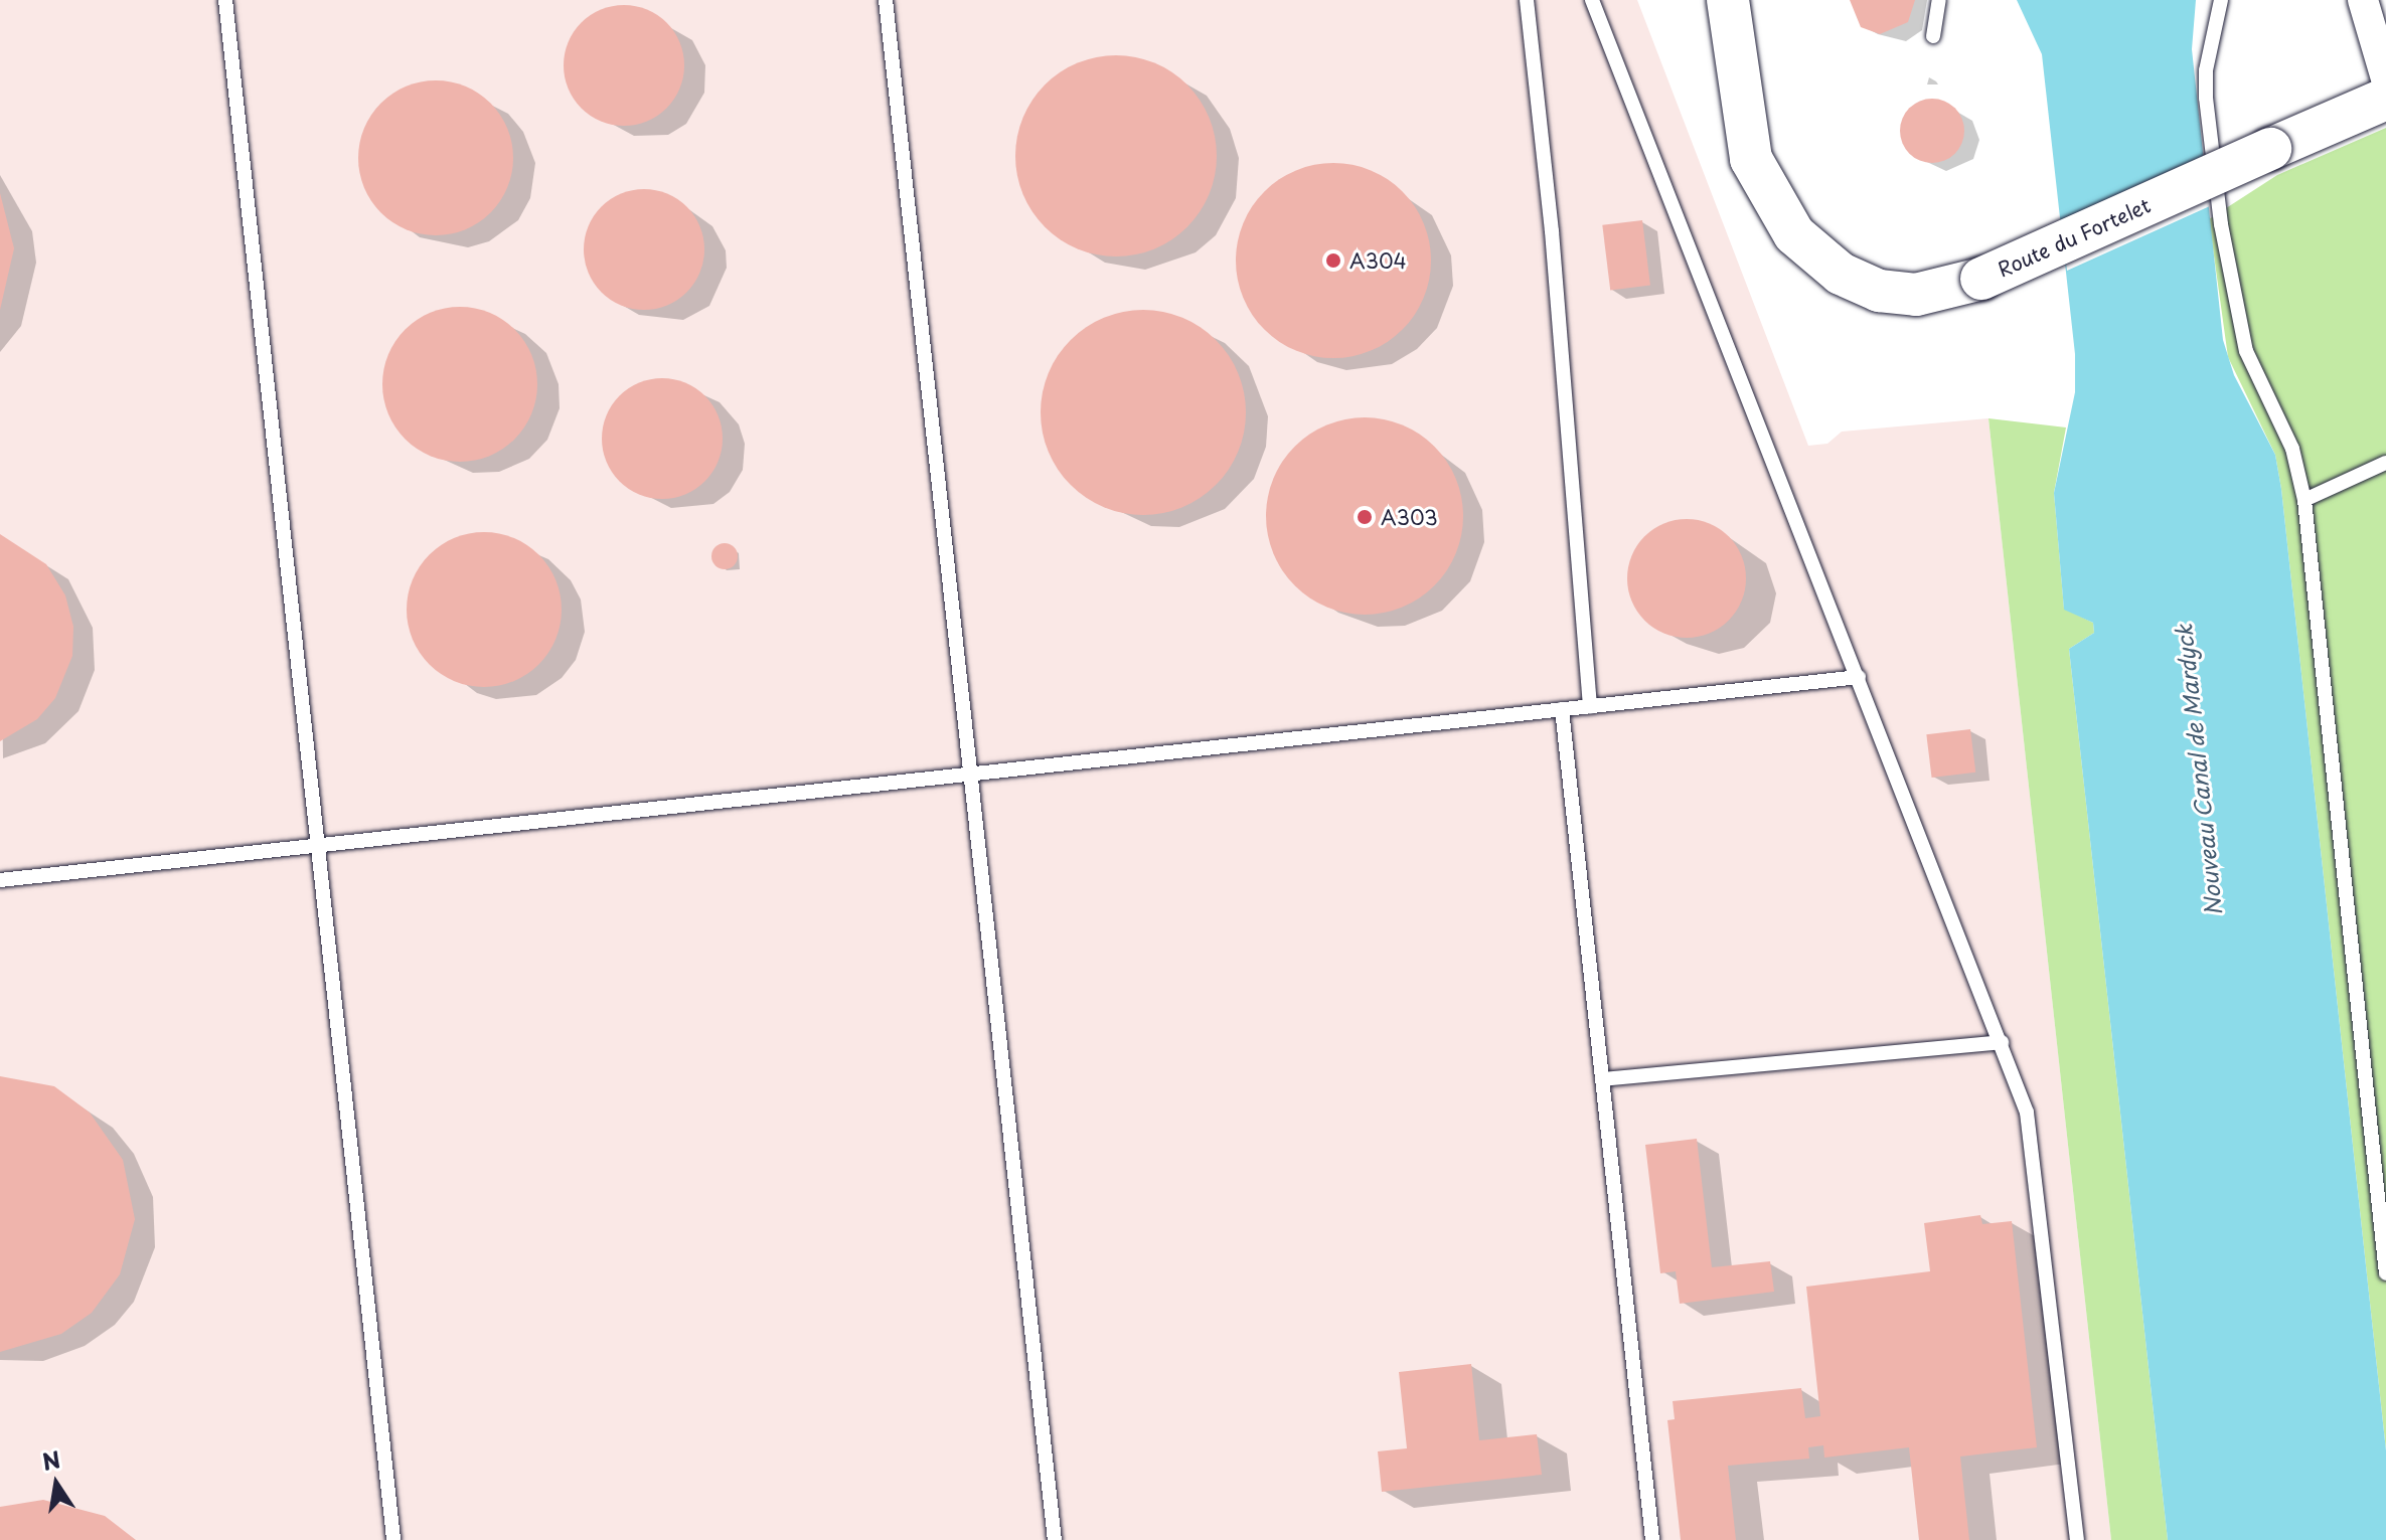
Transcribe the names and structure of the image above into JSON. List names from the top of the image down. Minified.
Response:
{"streets":{"main road":["Route du Fortelet"]},"water":["Nouveau Canal de Mardyck"],"places":["A304","A303"],"north":"top"}
